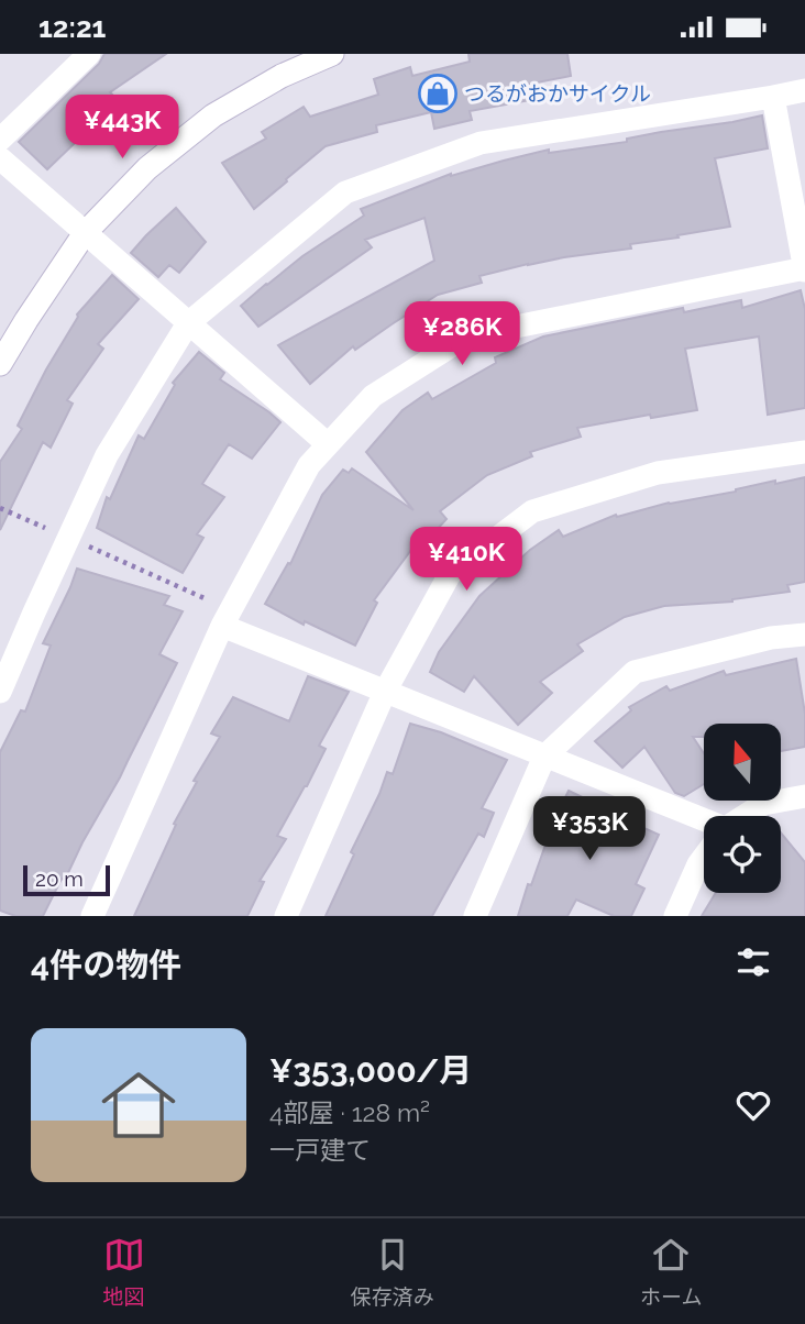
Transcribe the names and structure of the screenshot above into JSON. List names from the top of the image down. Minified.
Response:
{"places":{"shop":["つるがおかサイクル"]},"scale_bar":"20 m","north":"top","page":{"status":"12:21","price":["¥443K","¥286K","¥410K","¥353K"],"scale":"20 m","heading":"4件の物件","list":[{"name":"¥353,000/月","note":"4部屋 · 128 m² · 一戸建て"}],"tabs":["地図","保存済み","ホーム"]}}
